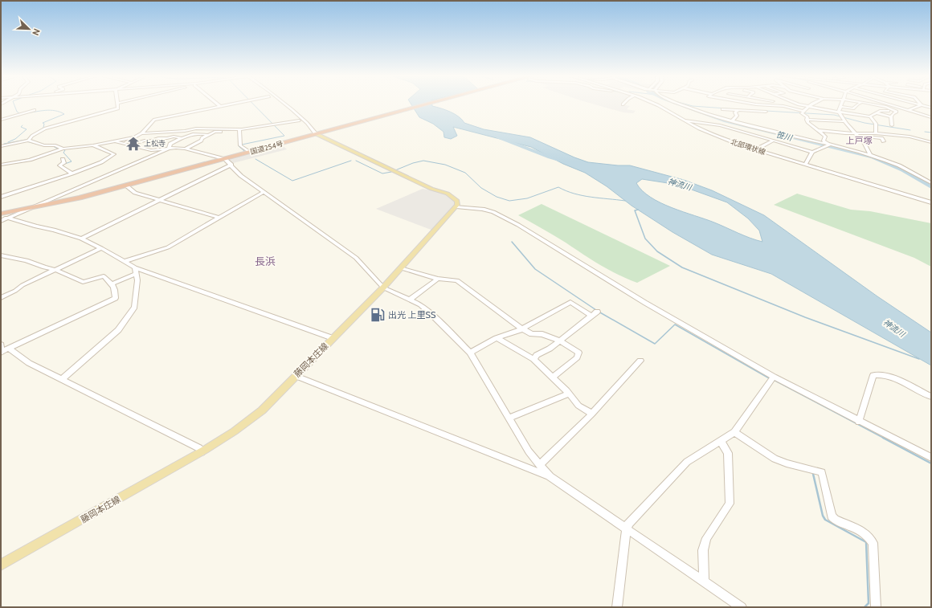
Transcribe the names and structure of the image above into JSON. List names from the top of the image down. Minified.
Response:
{"streets":{"highway":["国道254号"],"main road":["藤岡本庄線"],"street":["北部環状線"]},"districts":["上戸塚","長浜"],"water":["笹川","神流川"],"places":{"temple":["上松寺"],"fuel station":["出光 上里SS"]},"north":"bottom right"}
